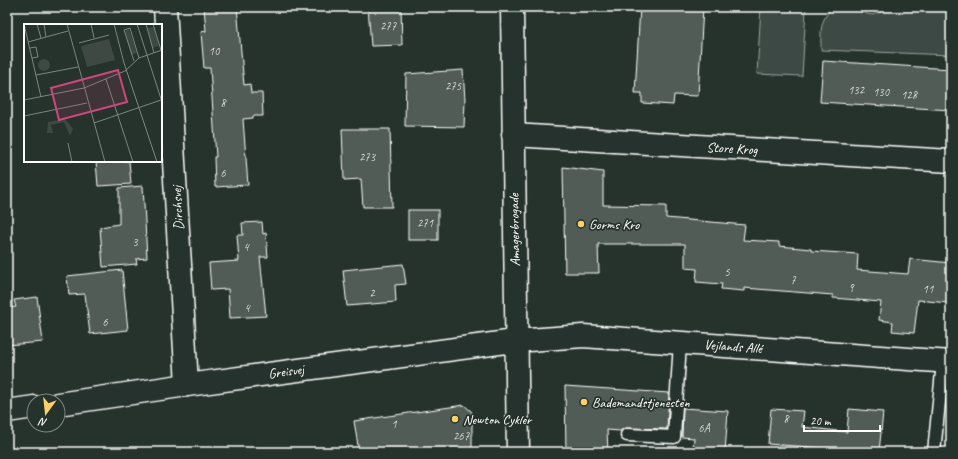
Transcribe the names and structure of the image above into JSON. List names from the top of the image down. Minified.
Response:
{"streets":{"street":["Store Krog","Dirchsvej","Amagerbrogade","Vejlands Allé","Greisvej"]},"crossings":[["Store Krog","Amagerbrogade"],["Dirchsvej","Greisvej"],["Amagerbrogade","Vejlands Allé"],["Amagerbrogade","Greisvej"],["Vejlands Allé","Greisvej"]],"places":["Gorms Kro","Bademandstjenesten","Newton Cykler"],"house_numbers":["277","10","275","132","130","128","8","273","6","271","3","4","5","7","9","11","2","4","6","8","1","6A","267"],"scale_bar":"20 m","north":"bottom"}
